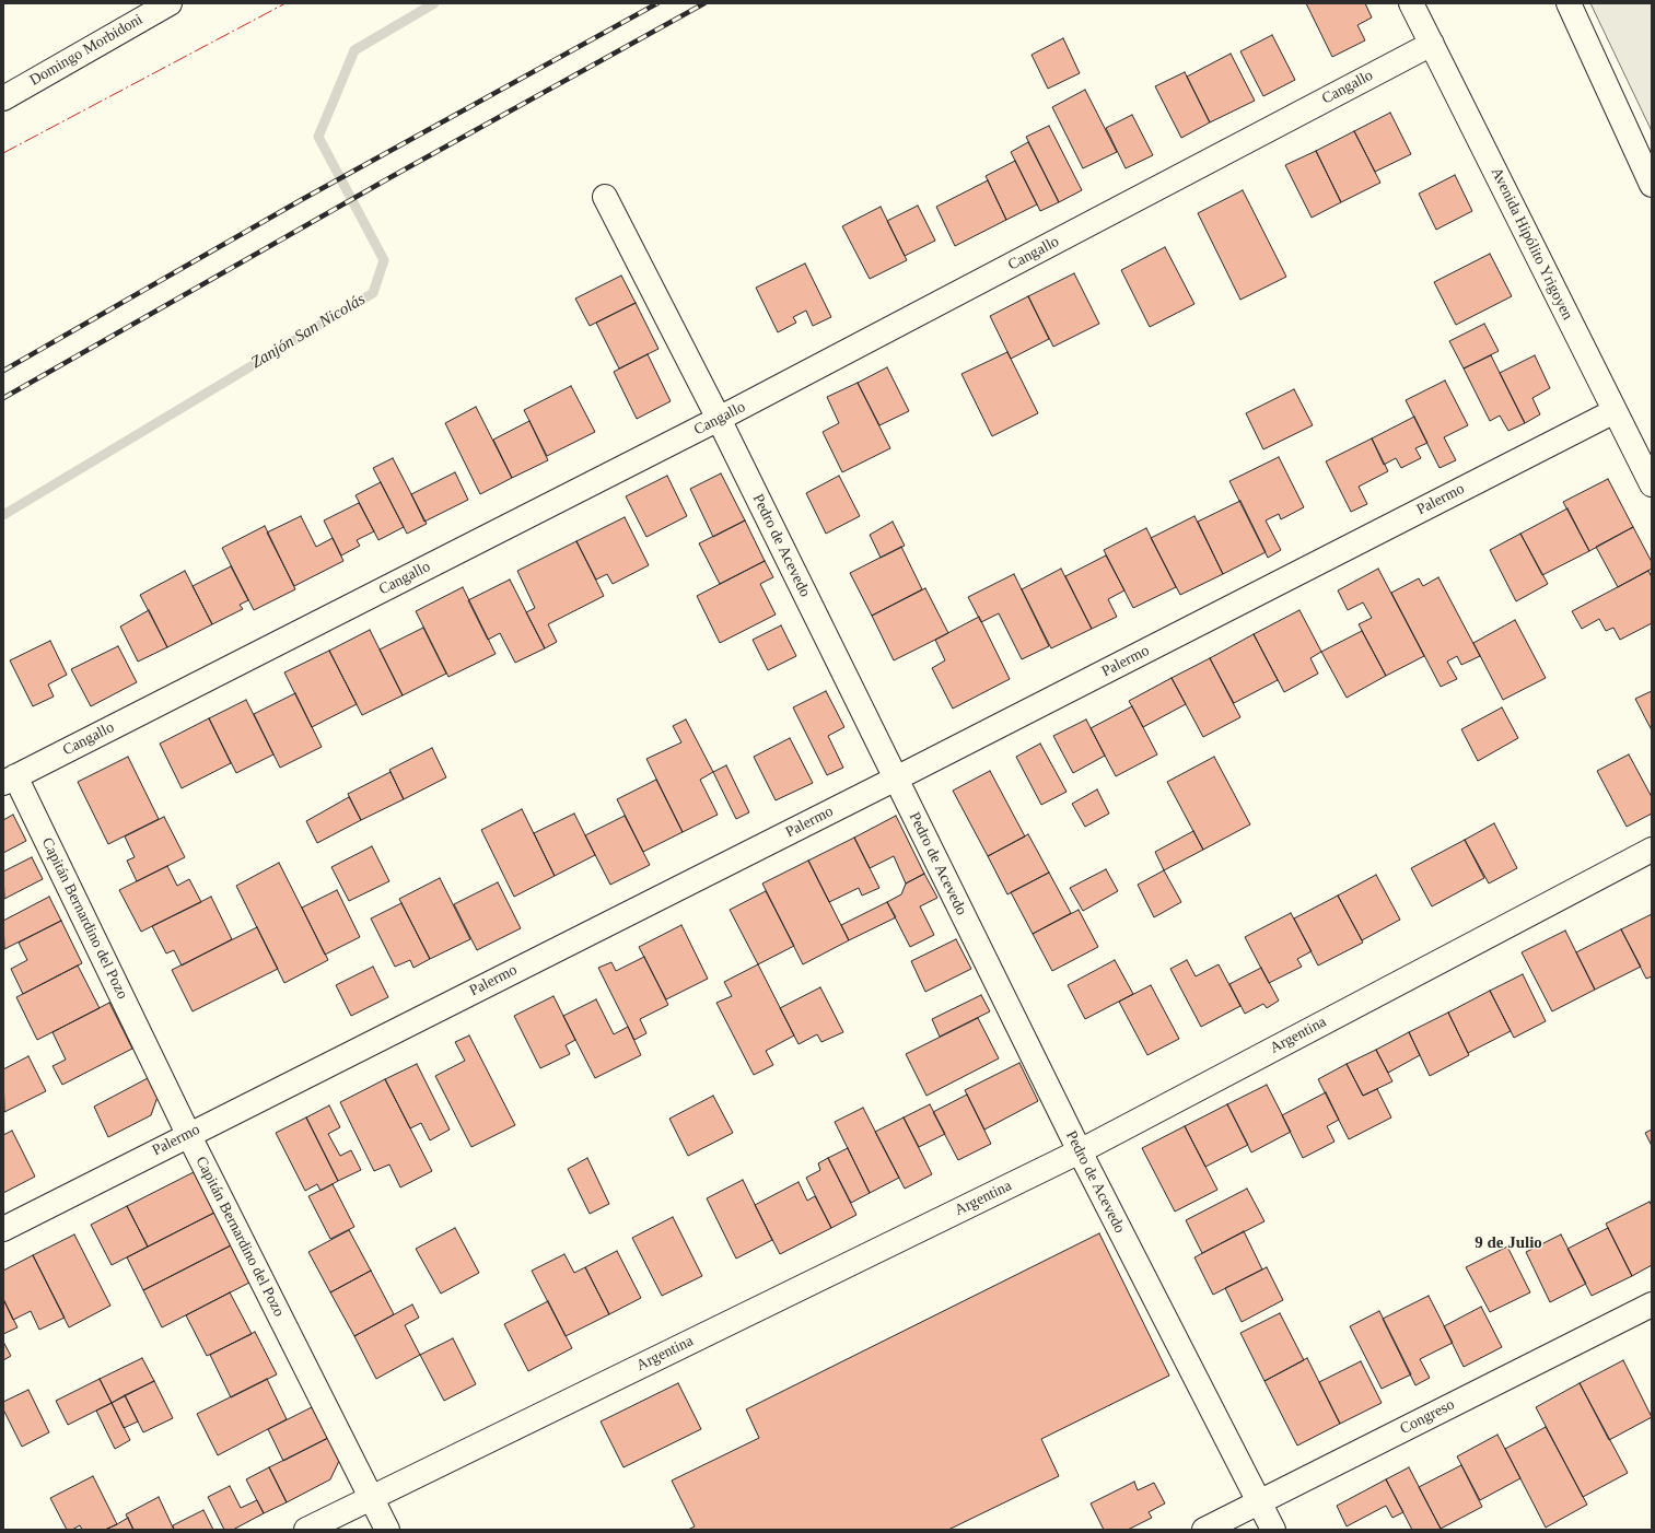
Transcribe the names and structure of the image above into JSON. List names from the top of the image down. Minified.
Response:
{"streets":{"street":["Domingo Morbidoni","Cangallo","Avenida Hipólito Yrigoyen","Palermo","Pedro de Acevedo","Capitán Bernardino del Pozo","Argentina","Congreso"]},"crossings":[["Cangallo","Avenida Hipólito Yrigoyen"],["Cangallo","Pedro de Acevedo"],["Cangallo","Capitán Bernardino del Pozo"],["Avenida Hipólito Yrigoyen","Palermo"],["Palermo","Pedro de Acevedo"],["Palermo","Capitán Bernardino del Pozo"],["Pedro de Acevedo","Argentina"],["Pedro de Acevedo","Congreso"],["Capitán Bernardino del Pozo","Argentina"]],"districts":["9 de Julio"],"water":["Zanjón San Nicolás"]}
